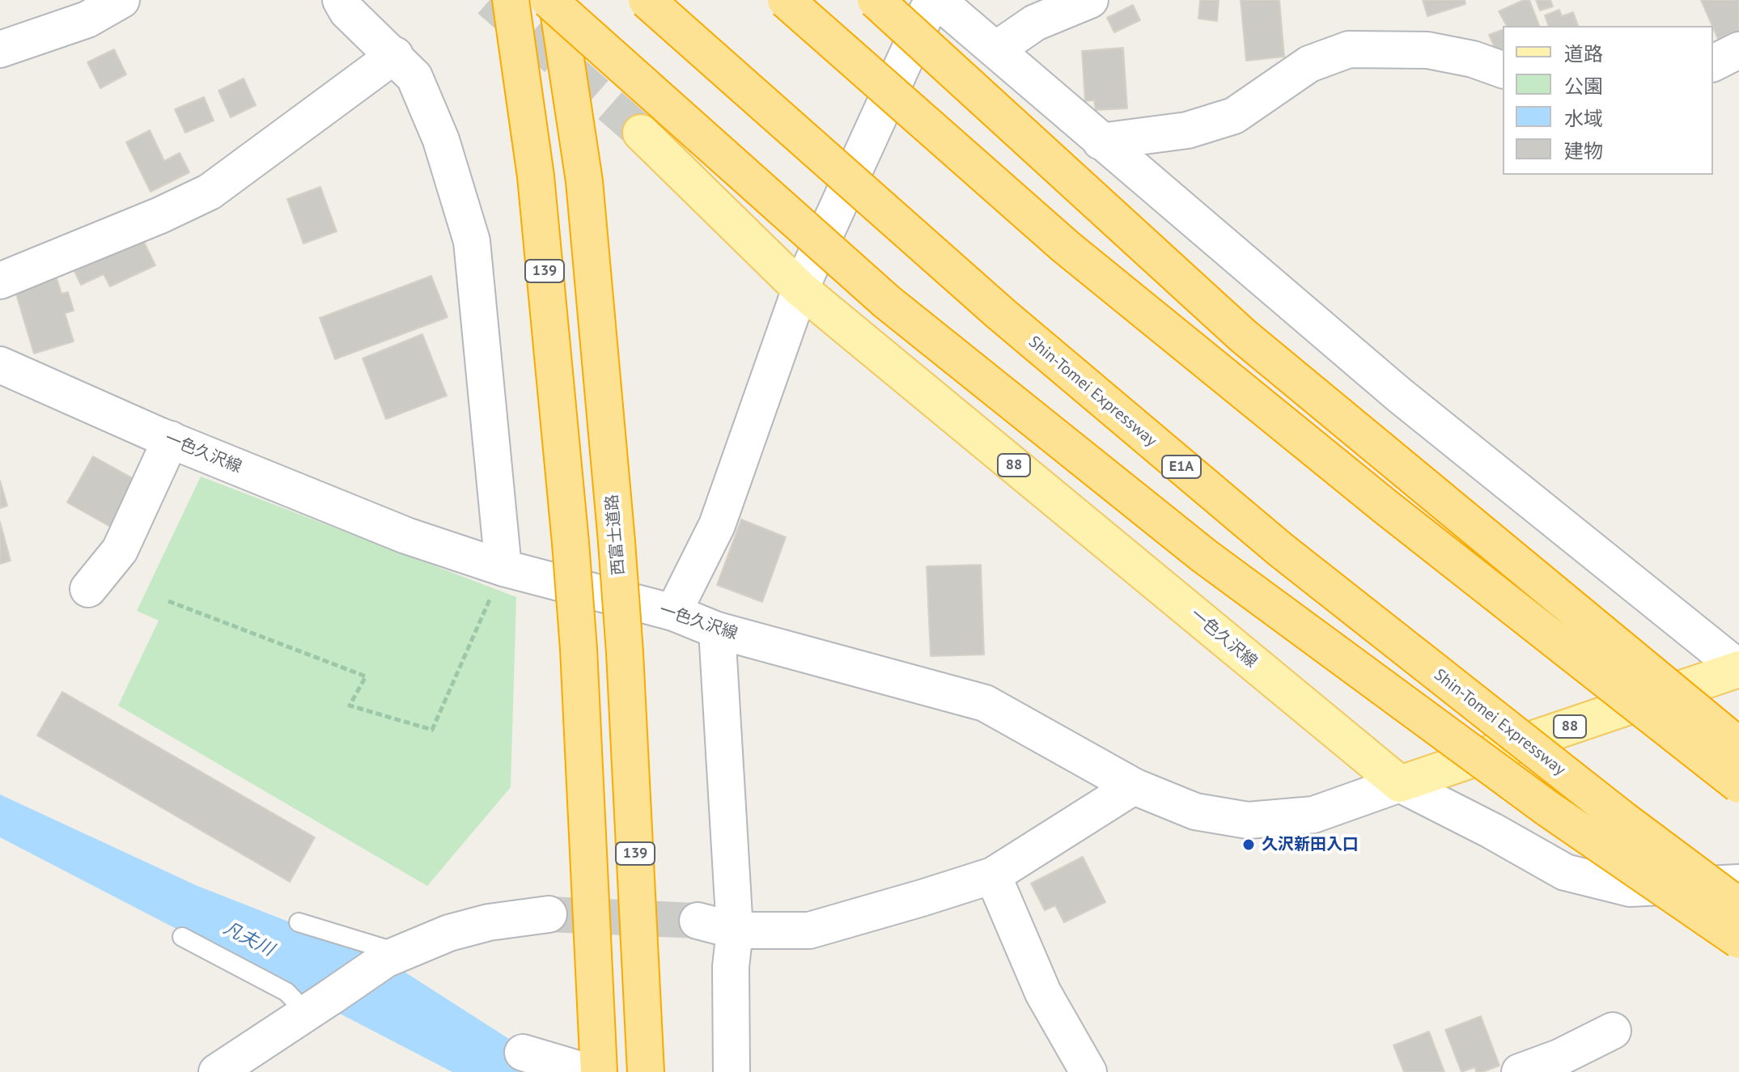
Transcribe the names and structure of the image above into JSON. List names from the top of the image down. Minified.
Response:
{"streets":{"highway":["139","Shin-Tomei Expressway","E1A","西富士道路"],"main road":["一色久沢線","88"]},"water":["凡夫川"],"places":["久沢新田入口"],"legend":["道路","公園","水域","建物"]}
